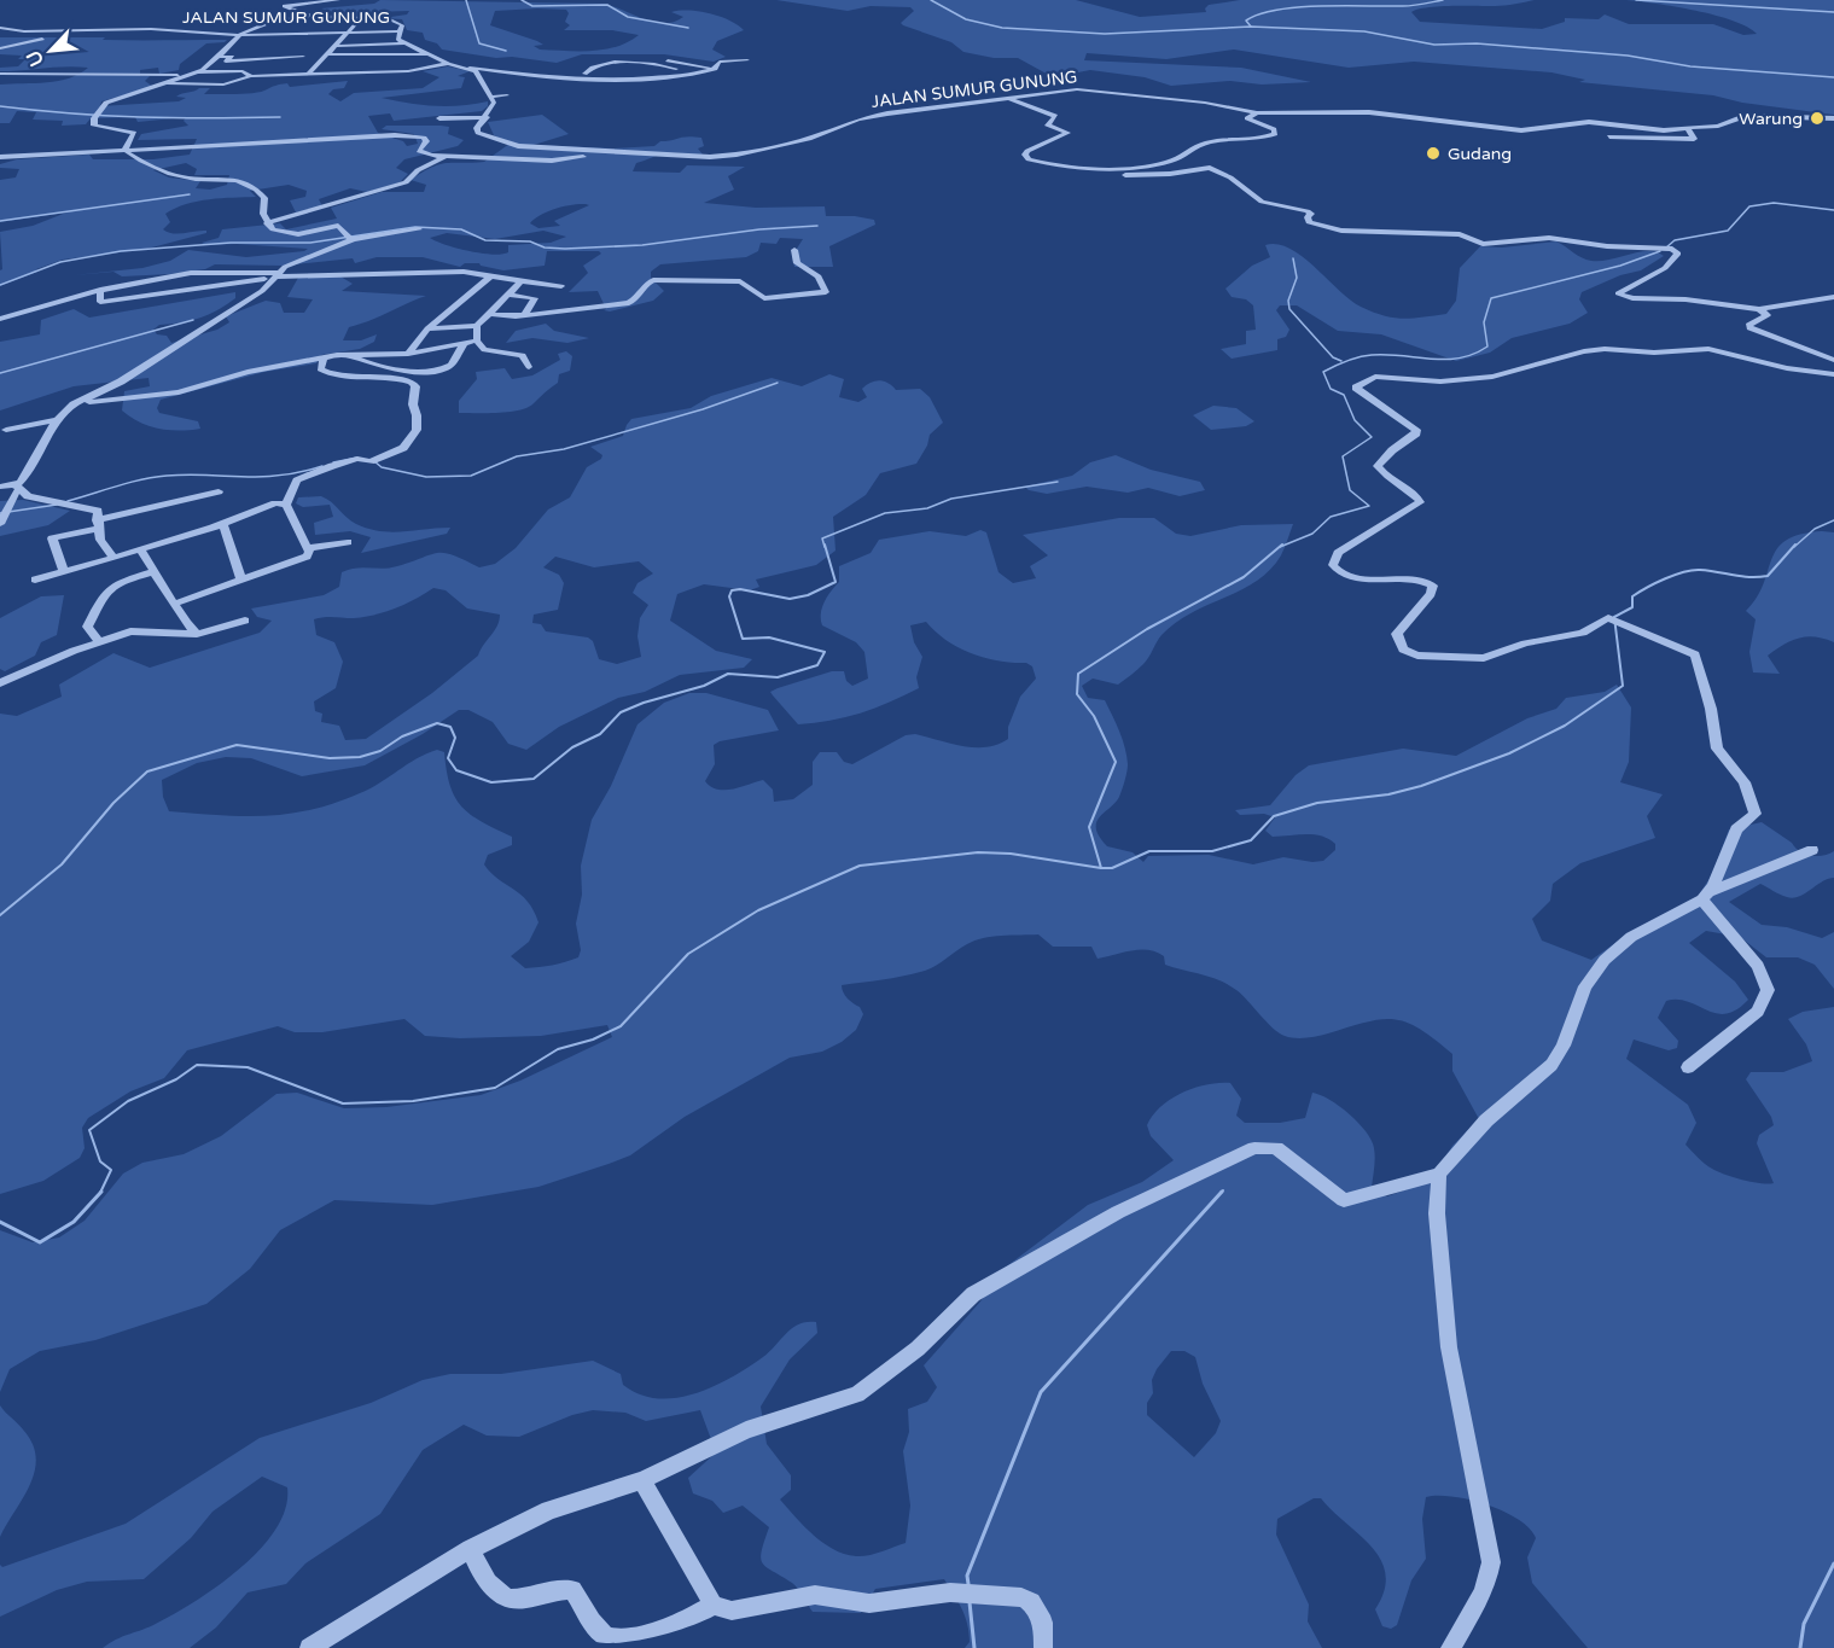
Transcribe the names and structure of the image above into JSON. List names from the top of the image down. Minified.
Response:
{"streets":{"street":["JALAN SUMUR GUNUNG"]},"places":["Warung","Gudang"],"north":"bottom left"}
